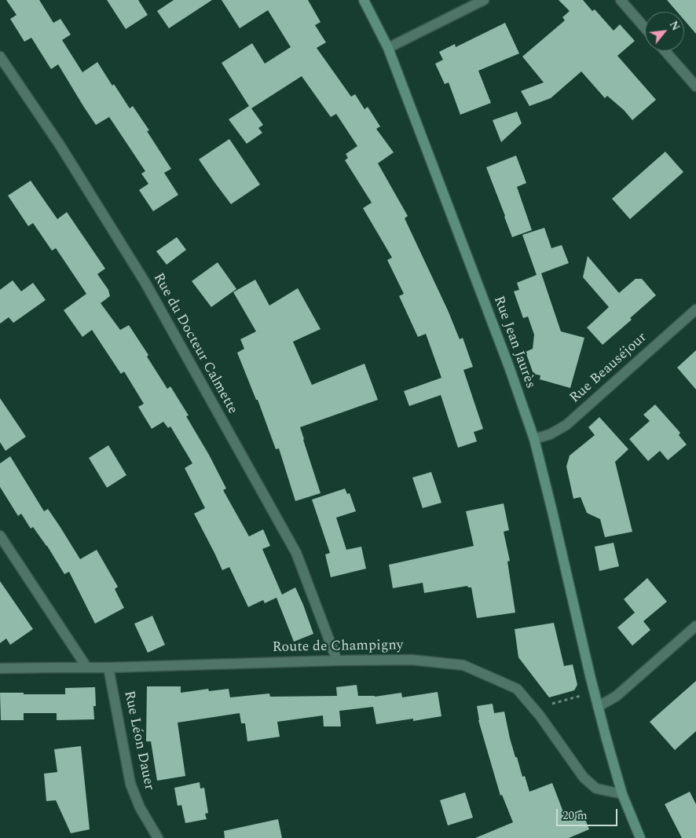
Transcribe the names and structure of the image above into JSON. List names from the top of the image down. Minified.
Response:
{"streets":{"main road":["Rue Jean Jaurès"],"street":["Rue du Docteur Calmette","Rue Beauséjour","Route de Champigny","Rue Léon Dauer"]},"crossings":[["Rue Jean Jaurès","Rue Beauséjour"],["Rue Jean Jaurès","Route de Champigny"],["Rue du Docteur Calmette","Route de Champigny"],["Route de Champigny","Rue Léon Dauer"]],"scale_bar":"20 m","north":"top right"}
